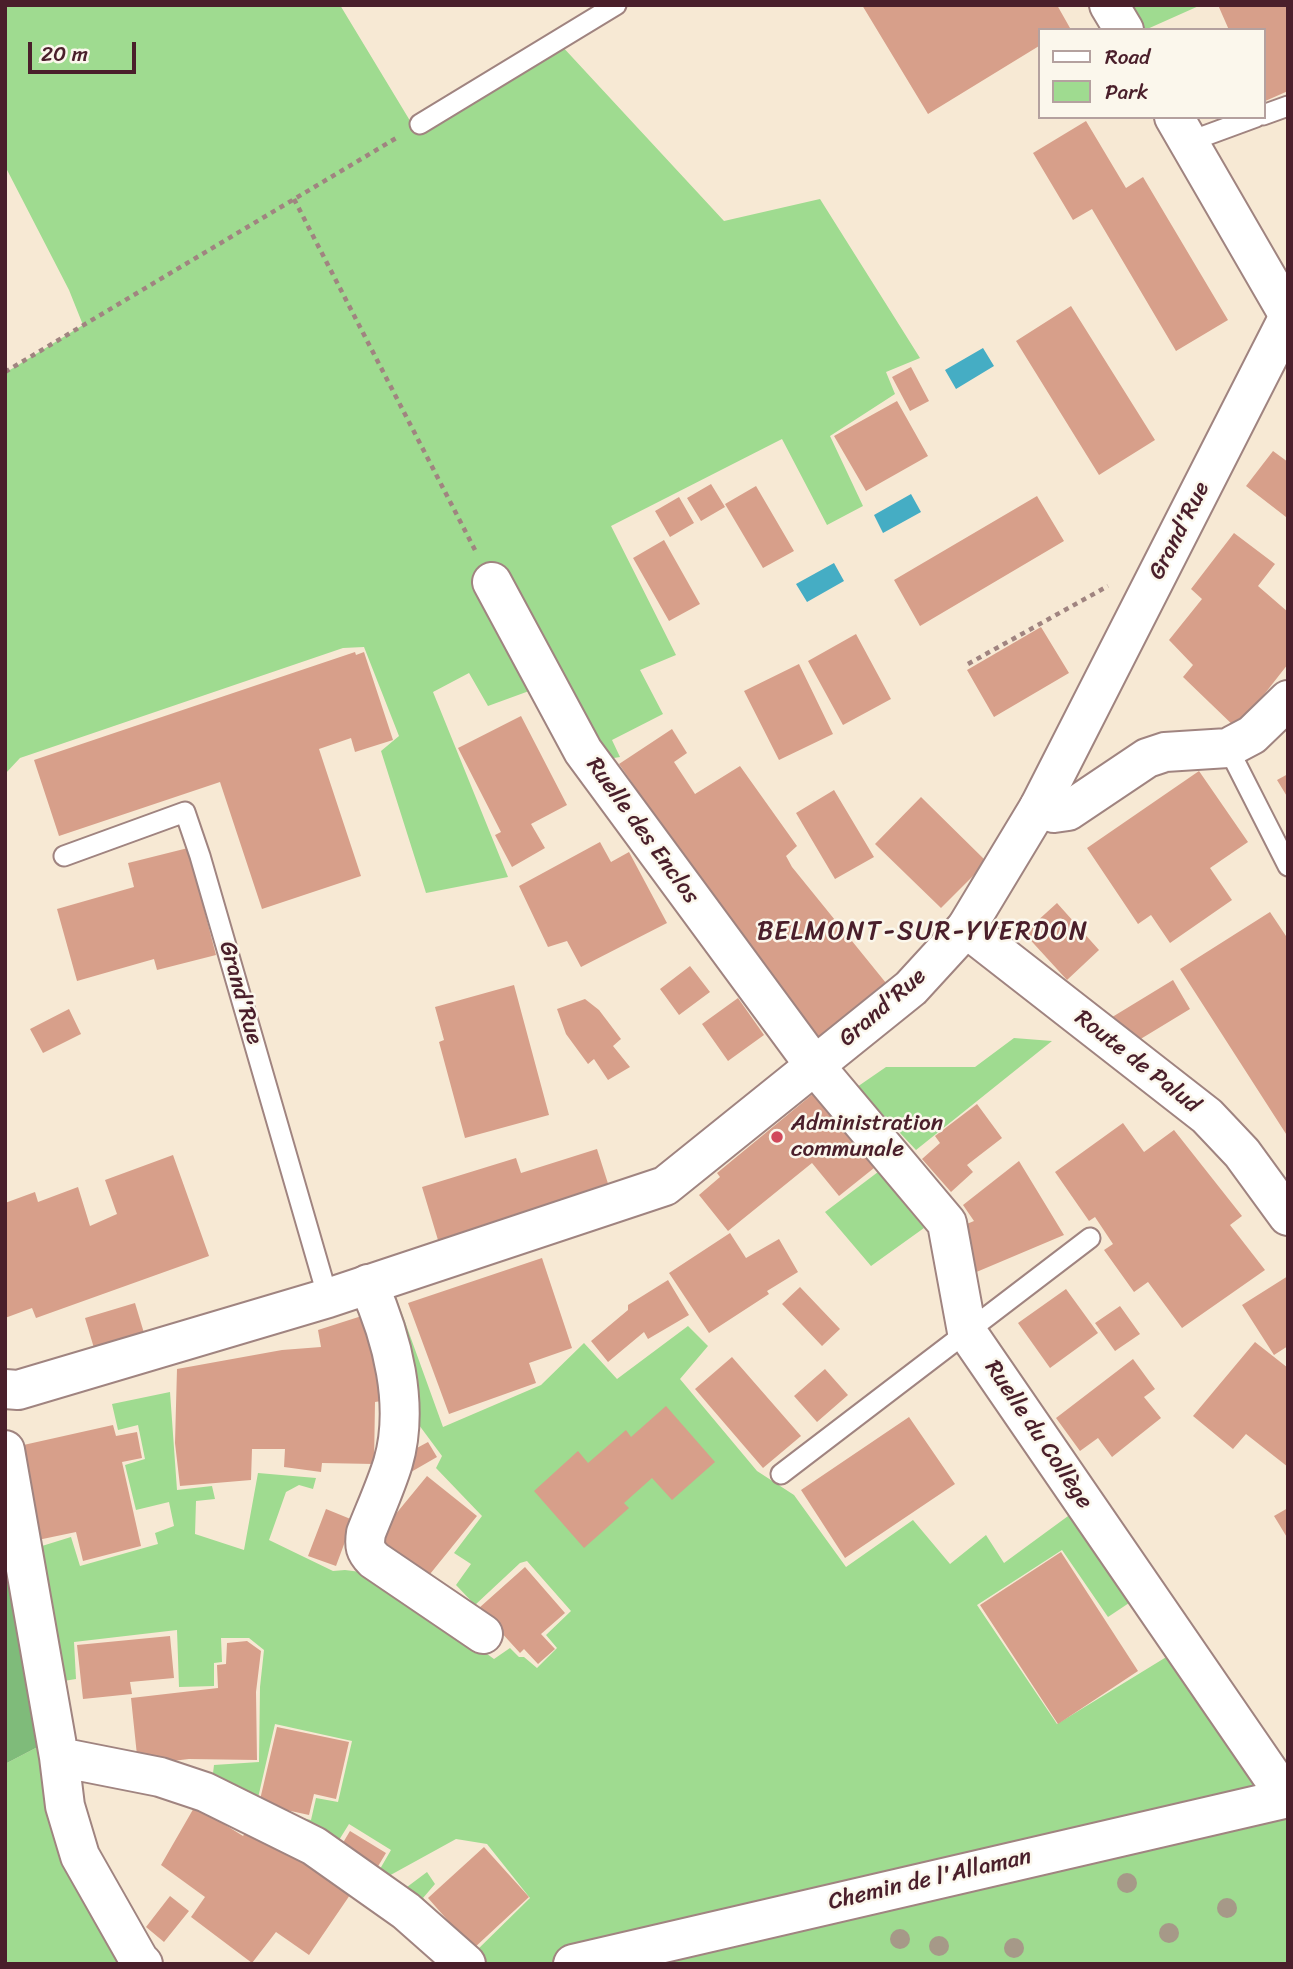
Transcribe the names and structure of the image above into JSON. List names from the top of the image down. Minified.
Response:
{"streets":{"street":["Grand'Rue","Ruelle des Enclos","Route de Palud","Ruelle du Collège","Chemin de l'Allaman"]},"crossings":[["Grand'Rue","Ruelle des Enclos"],["Grand'Rue","Route de Palud"],["Grand'Rue","Ruelle du Collège"],["Ruelle des Enclos","Ruelle du Collège"],["Ruelle du Collège","Chemin de l'Allaman"]],"districts":["BELMONT-SUR-YVERDON"],"places":["Administration communale"],"legend":["Road","Park"],"scale_bar":"20 m"}
